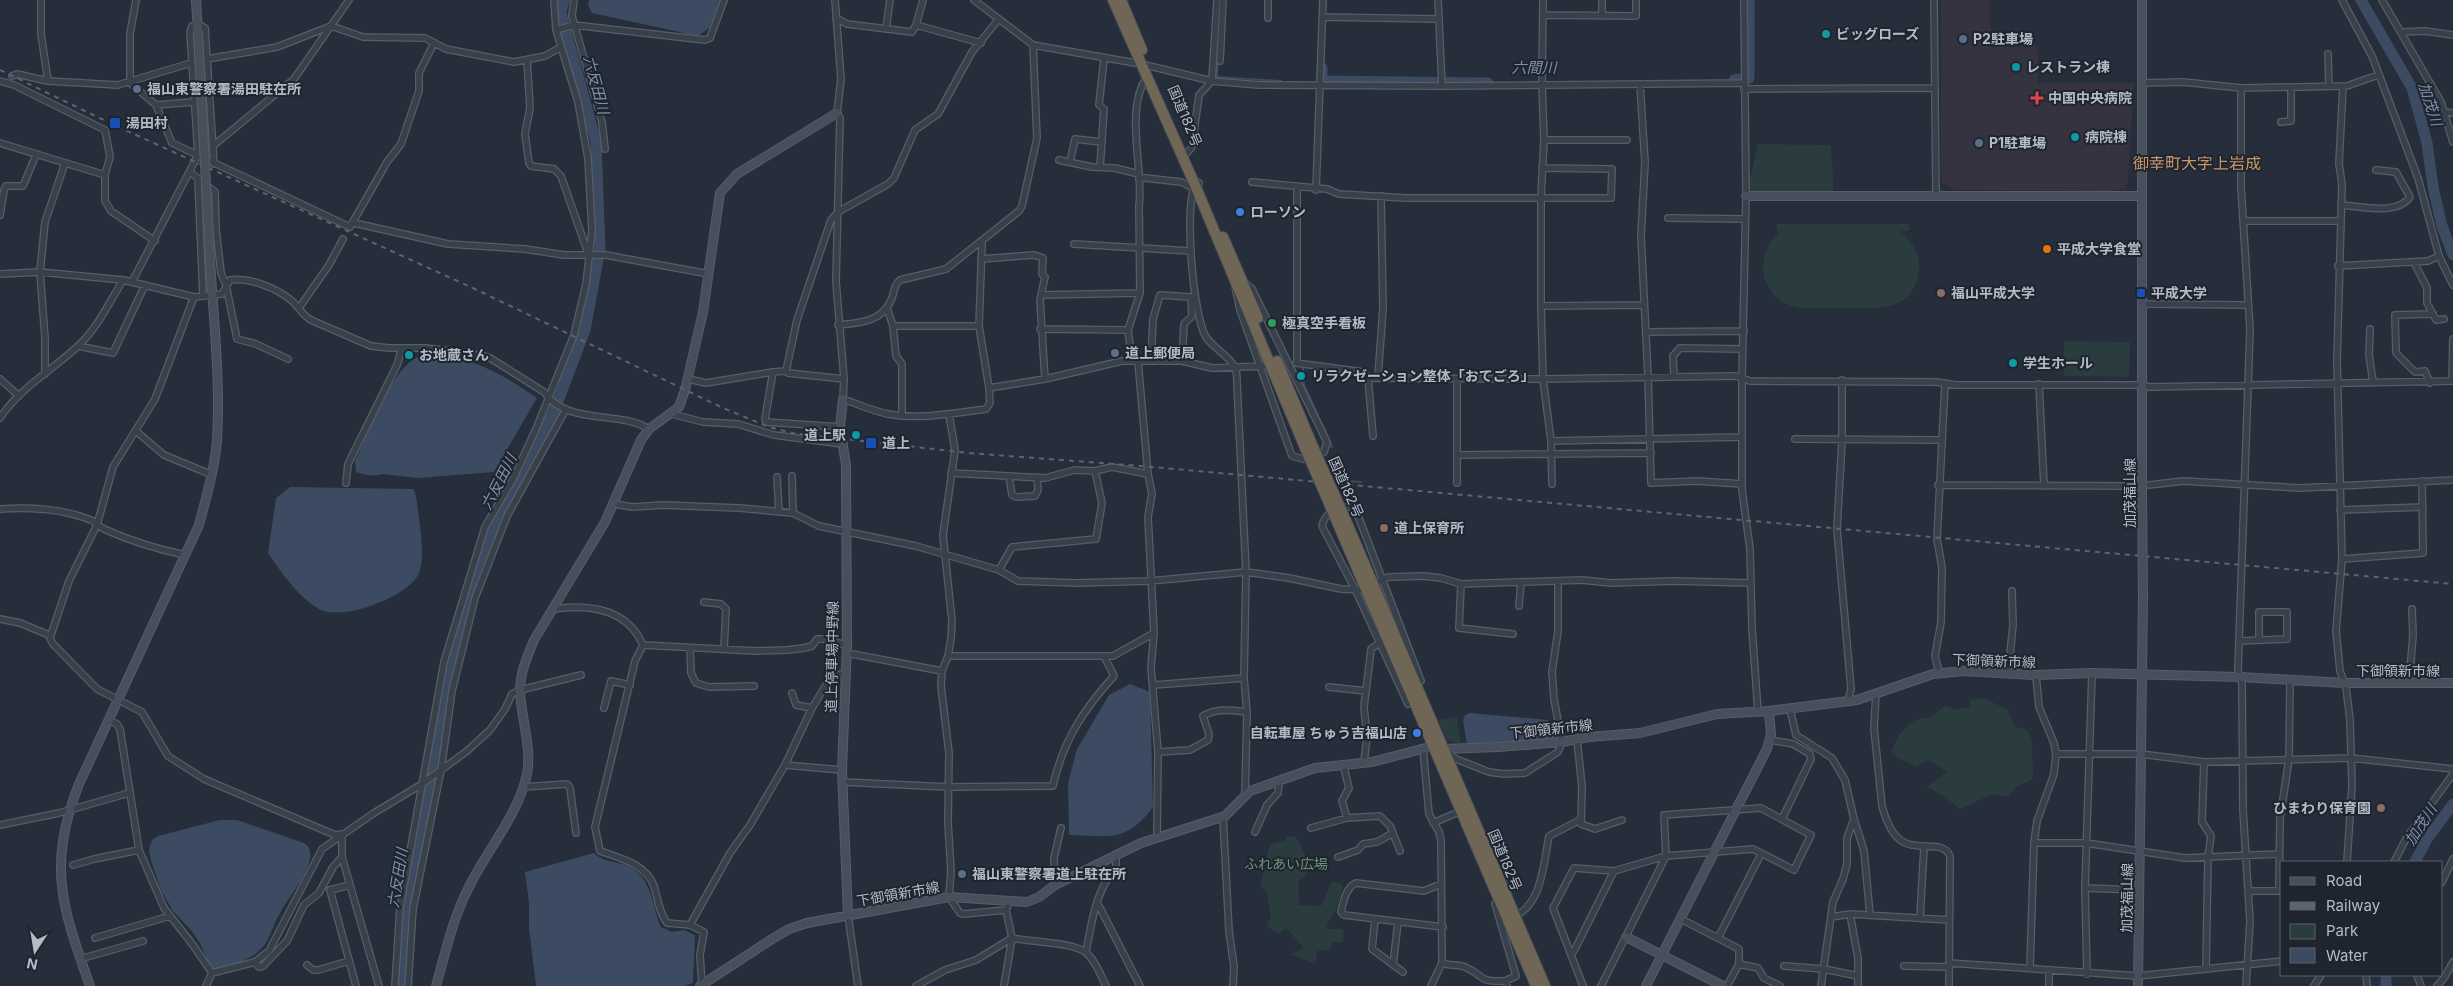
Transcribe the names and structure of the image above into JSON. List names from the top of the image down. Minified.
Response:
{"streets":{"highway":["国道182号"],"main road":["加茂福山線","道上停車場中野線","下御領新市線"]},"crossings":[["国道182号","下御領新市線"],["加茂福山線","下御領新市線"],["道上停車場中野線","下御領新市線"]],"districts":["御幸町大字上岩成"],"water":["六間川","六反田川","加茂川"],"parks":["ふれあい広場"],"places":{"other":["ビッグローズ","P2駐車場","レストラン棟","福山東警察署湯田駐在所","病院棟","P1駐車場","ローソン","平成大学食堂","福山平成大学","極真空手看板","道上郵便局","お地蔵さん","学生ホール","リラクゼーション整体「おてごろ」","道上駅","道上保育所","自転車屋 ちゅう吉福山店","ひまわり保育園","福山東警察署道上駐在所"],"health":["中国中央病院"],"transit":["湯田村","平成大学","道上"]},"legend":["Road","Railway","Park","Water"],"north":"bottom"}
